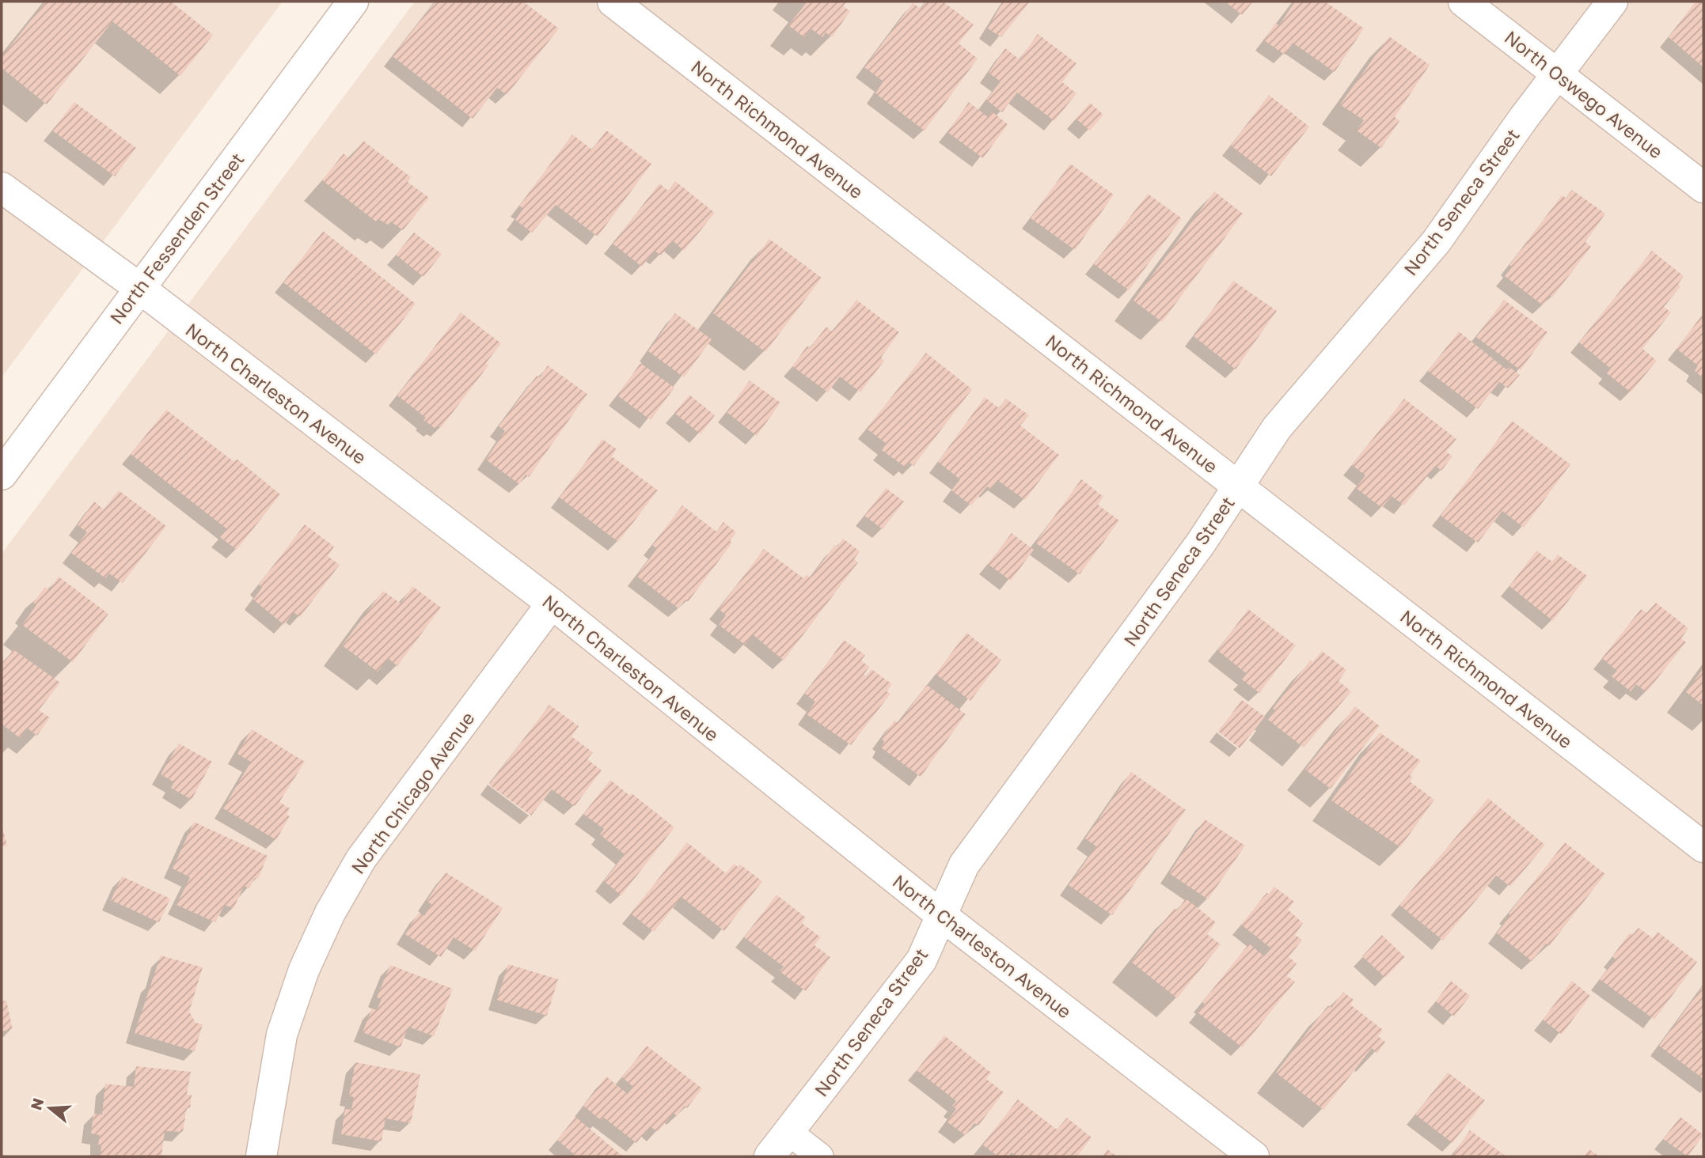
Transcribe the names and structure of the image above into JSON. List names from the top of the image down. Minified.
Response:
{"streets":{"street":["North Oswego Avenue","North Richmond Avenue","North Seneca Street","North Fessenden Street","North Charleston Avenue","North Chicago Avenue"]},"crossings":[["North Oswego Avenue","North Seneca Street"],["North Richmond Avenue","North Seneca Street"],["North Seneca Street","North Charleston Avenue"],["North Fessenden Street","North Charleston Avenue"],["North Charleston Avenue","North Chicago Avenue"]],"north":"left"}
